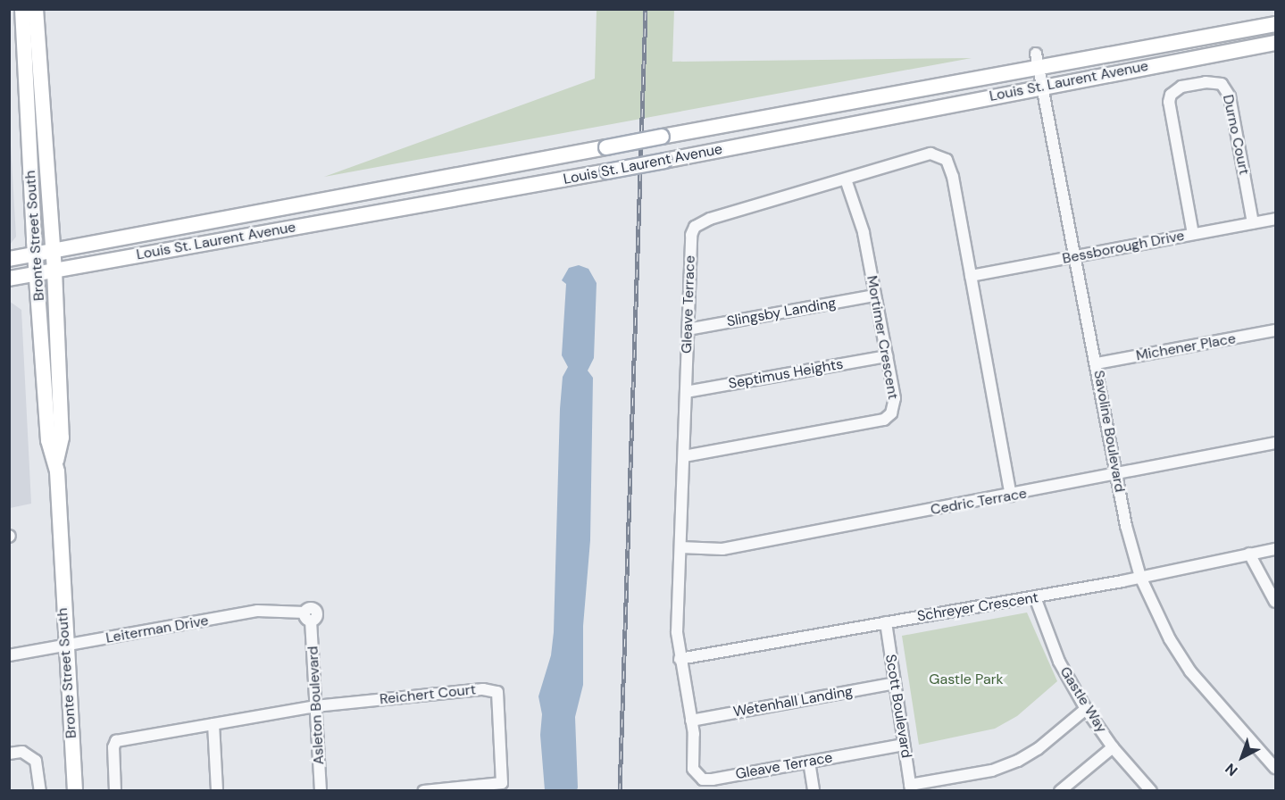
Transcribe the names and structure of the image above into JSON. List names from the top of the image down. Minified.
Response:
{"streets":{"main road":["Louis St. Laurent Avenue","Bronte Street South"],"street":["Durno Court","Bessborough Drive","Gleave Terrace","Slingsby Landing","Mortimer Crescent","Michener Place","Septimus Heights","Savoline Boulevard","Cedric Terrace","Schreyer Crescent","Leiterman Drive","Reichert Court","Gastle Way","Wetenhall Landing","Asleton Boulevard","Scott Boulevard"]},"crossings":[["Louis St. Laurent Avenue","Bronte Street South"],["Louis St. Laurent Avenue","Savoline Boulevard"],["Durno Court","Bessborough Drive"],["Bronte Street South","Leiterman Drive"],["Bessborough Drive","Gleave Terrace"],["Bessborough Drive","Savoline Boulevard"],["Gleave Terrace","Slingsby Landing"],["Gleave Terrace","Mortimer Crescent"],["Gleave Terrace","Septimus Heights"],["Gleave Terrace","Cedric Terrace"],["Gleave Terrace","Schreyer Crescent"],["Gleave Terrace","Wetenhall Landing"],["Gleave Terrace","Scott Boulevard"],["Slingsby Landing","Mortimer Crescent"],["Mortimer Crescent","Septimus Heights"],["Michener Place","Savoline Boulevard"],["Savoline Boulevard","Cedric Terrace"],["Savoline Boulevard","Schreyer Crescent"],["Schreyer Crescent","Gastle Way"],["Schreyer Crescent","Scott Boulevard"],["Leiterman Drive","Asleton Boulevard"],["Reichert Court","Asleton Boulevard"],["Wetenhall Landing","Scott Boulevard"]],"parks":["Gastle Park"],"north":"bottom left"}
